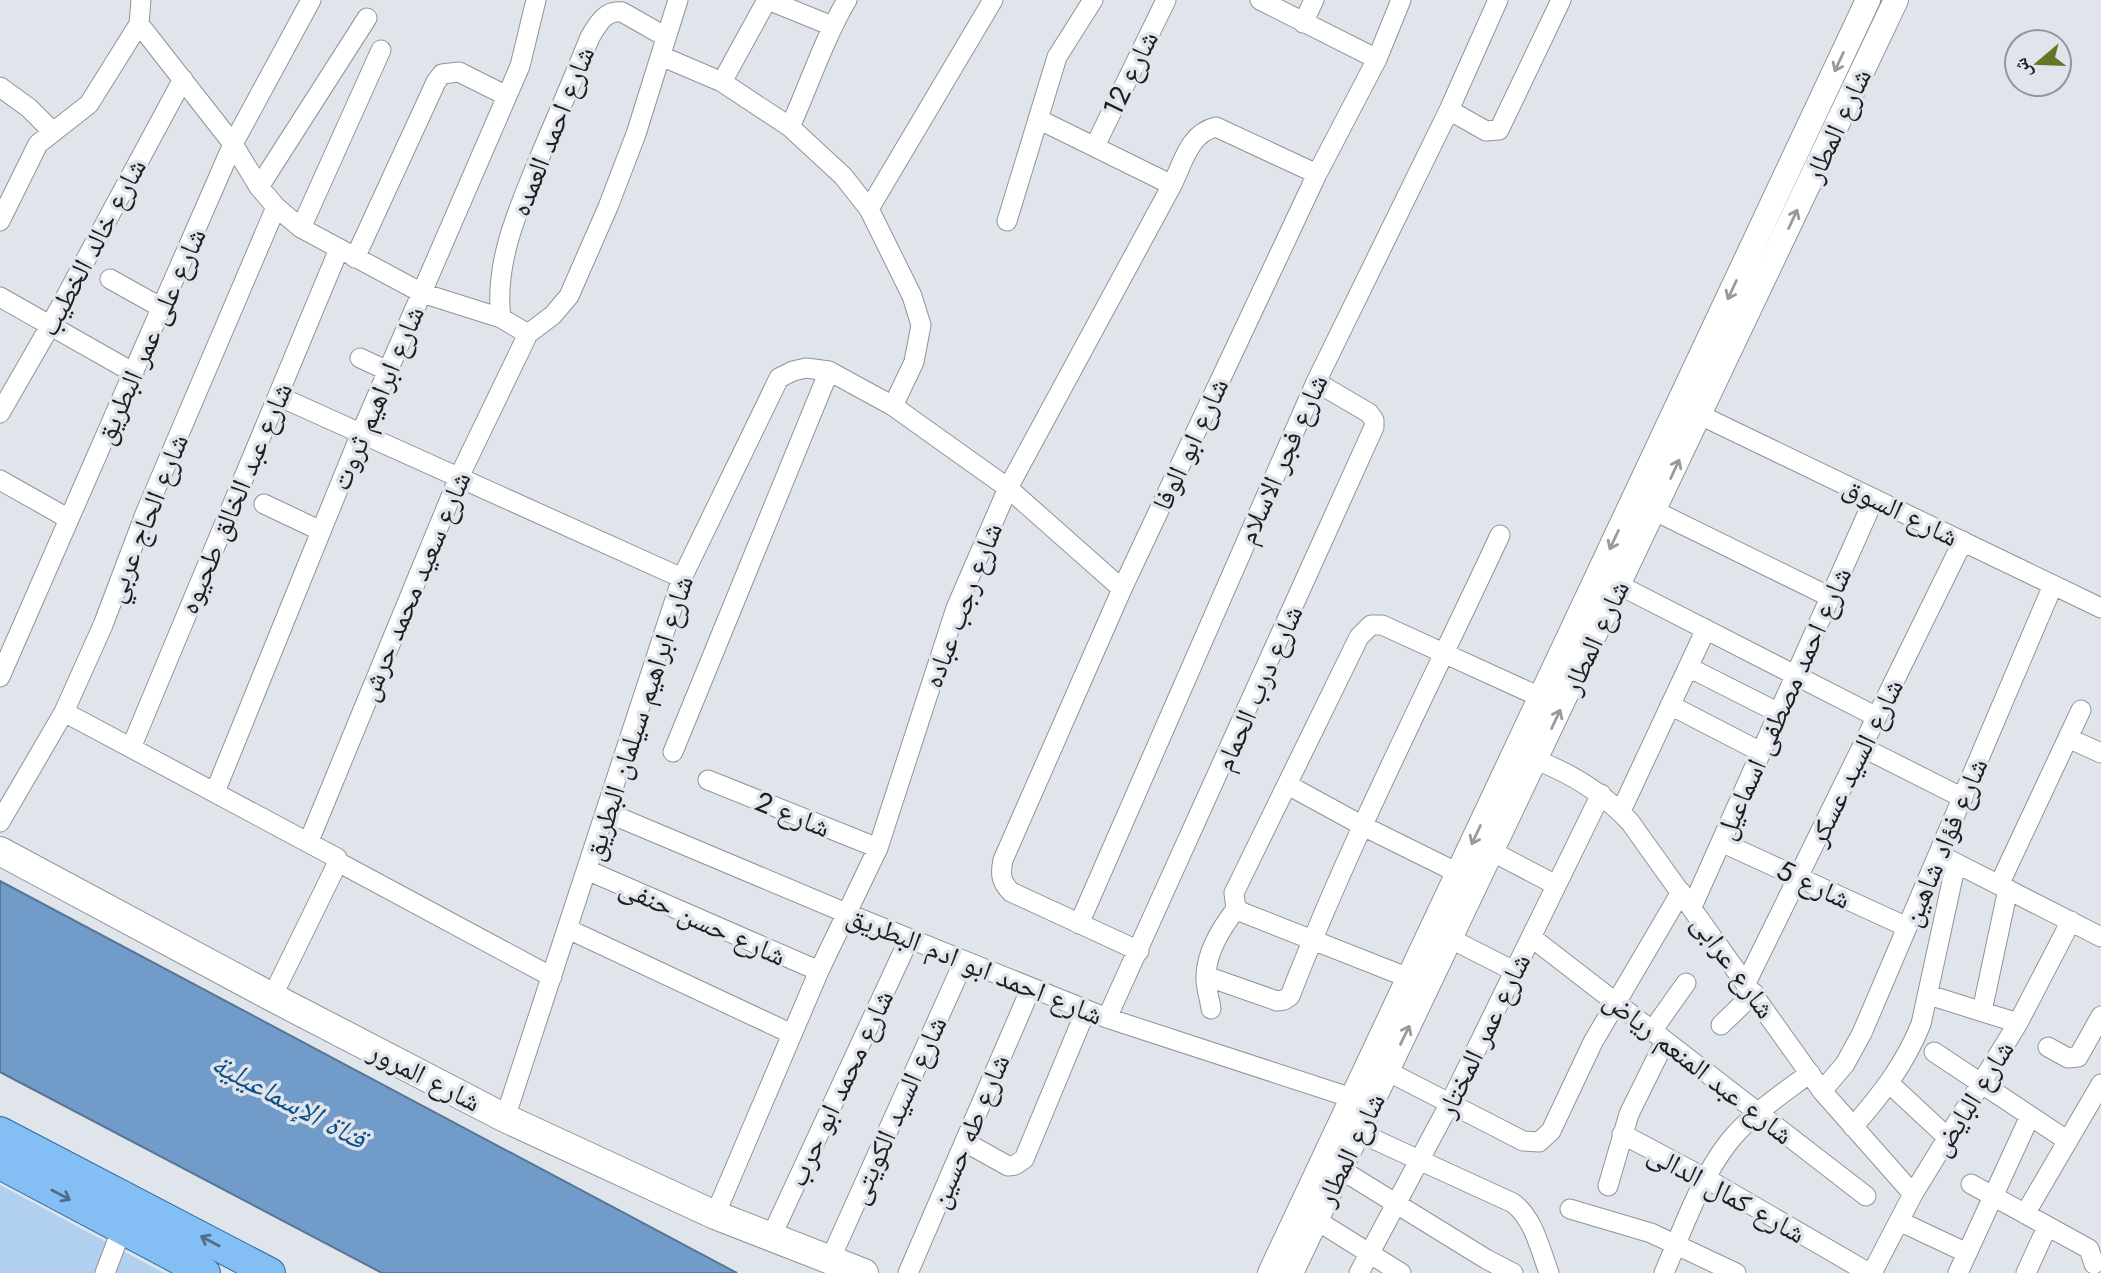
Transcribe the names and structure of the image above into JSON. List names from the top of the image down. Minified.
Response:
{"streets":{"main road":["شارع المرور"],"street":["شارع 12","شارع المطار","شارع احمد العمده","شارع خالد الخطيب","شارع على عمر البطريق","شارع ابراهيم ثروت","شارع ابو الوفا","شارع فجر الاسلام","شارع عبد الخالق طحيوه","شارع السوق","شارع الحاج عربي","شارع سعيد محمد حرش","شارع رجب عباده","شارع درب الحمام","شارع احمد مصطفى اسماعيل","شارع ابراهيم سيلمان البطريق","شارع السيد عسكر","شارع 2","شارع فؤاد شاهين","شارع 5","شارع حسن حنفى","شارع احمد ابو ادم البطريق","شارع عرابى","شارع عمر المختار","شارع عبد المنعم رياض","شارع محمد ابو حرب","شارع البايض","شارع السيد الكويتى","شارع طه حسين","شارع كمال الدالى"]},"crossings":[["شارع المطار","شارع السوق"],["شارع المطار","شارع احمد ابو ادم البطريق"],["شارع المطار","شارع عرابى"],["شارع ابراهيم ثروت","شارع عبد الخالق طحيوه"],["شارع ابو الوفا","شارع فجر الاسلام"],["شارع ابو الوفا","شارع رجب عباده"],["شارع فجر الاسلام","شارع درب الحمام"],["شارع السوق","شارع احمد مصطفى اسماعيل"],["شارع السوق","شارع السيد عسكر"],["شارع السوق","شارع فؤاد شاهين"],["شارع رجب عباده","شارع 2"],["شارع رجب عباده","شارع حسن حنفى"],["شارع رجب عباده","شارع احمد ابو ادم البطريق"],["شارع رجب عباده","شارع المرور"],["شارع درب الحمام","شارع احمد ابو ادم البطريق"],["شارع احمد مصطفى اسماعيل","شارع 5"],["شارع احمد مصطفى اسماعيل","شارع عرابى"],["شارع احمد مصطفى اسماعيل","شارع عمر المختار"],["شارع احمد مصطفى اسماعيل","شارع عبد المنعم رياض"],["شارع ابراهيم سيلمان البطريق","شارع حسن حنفى"],["شارع ابراهيم سيلمان البطريق","شارع احمد ابو ادم البطريق"],["شارع ابراهيم سيلمان البطريق","شارع المرور"],["شارع السيد عسكر","شارع 5"],["شارع السيد عسكر","شارع عرابى"],["شارع فؤاد شاهين","شارع 5"],["شارع فؤاد شاهين","شارع عرابى"],["شارع احمد ابو ادم البطريق","شارع محمد ابو حرب"],["شارع احمد ابو ادم البطريق","شارع السيد الكويتى"],["شارع احمد ابو ادم البطريق","شارع طه حسين"],["شارع عرابى","شارع عمر المختار"],["شارع عرابى","شارع البايض"],["شارع عمر المختار","شارع عبد المنعم رياض"],["شارع المرور","شارع محمد ابو حرب"],["شارع المرور","شارع السيد الكويتى"],["شارع البايض","شارع كمال الدالى"]],"water":["قناة الإسماعيلية"],"north":"left"}
